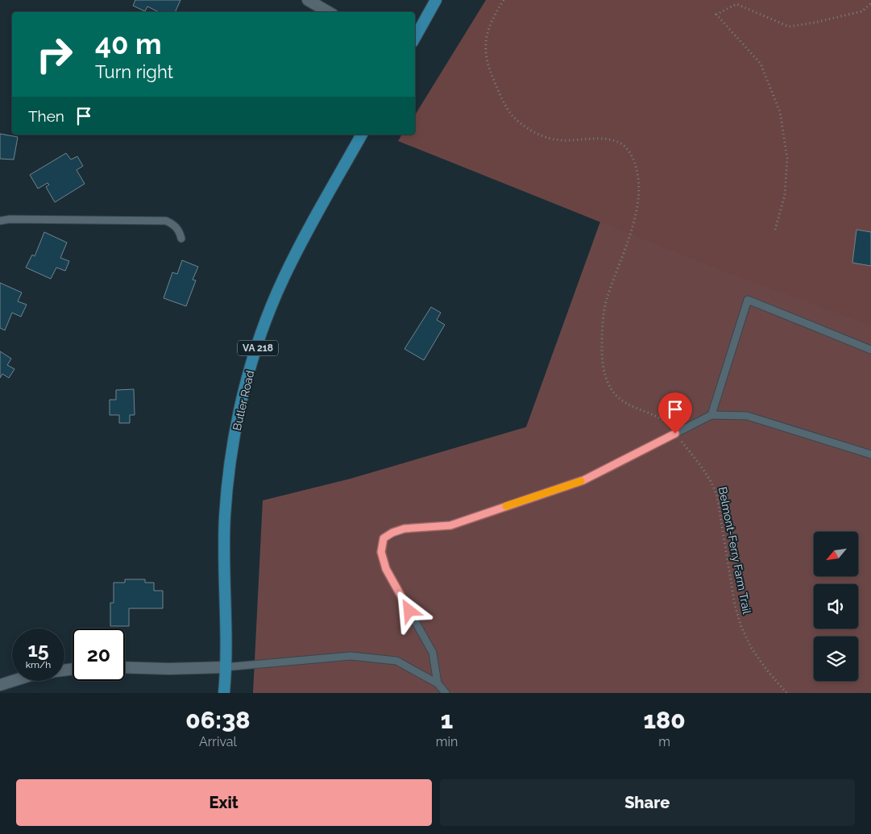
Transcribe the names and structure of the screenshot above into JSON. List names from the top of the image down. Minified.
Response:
{"streets":{"main road":["VA 218","Butler Road"],"path":["Belmont-Ferry Farm Trail"]},"north":"bottom left","page":{"turn":["40 m","Turn right"],"then":"Then","speed":"15 km/h","limit":"20","eta":["06:38","Arrival","1","min","180","m"],"buttons":["Exit","Share"]}}
